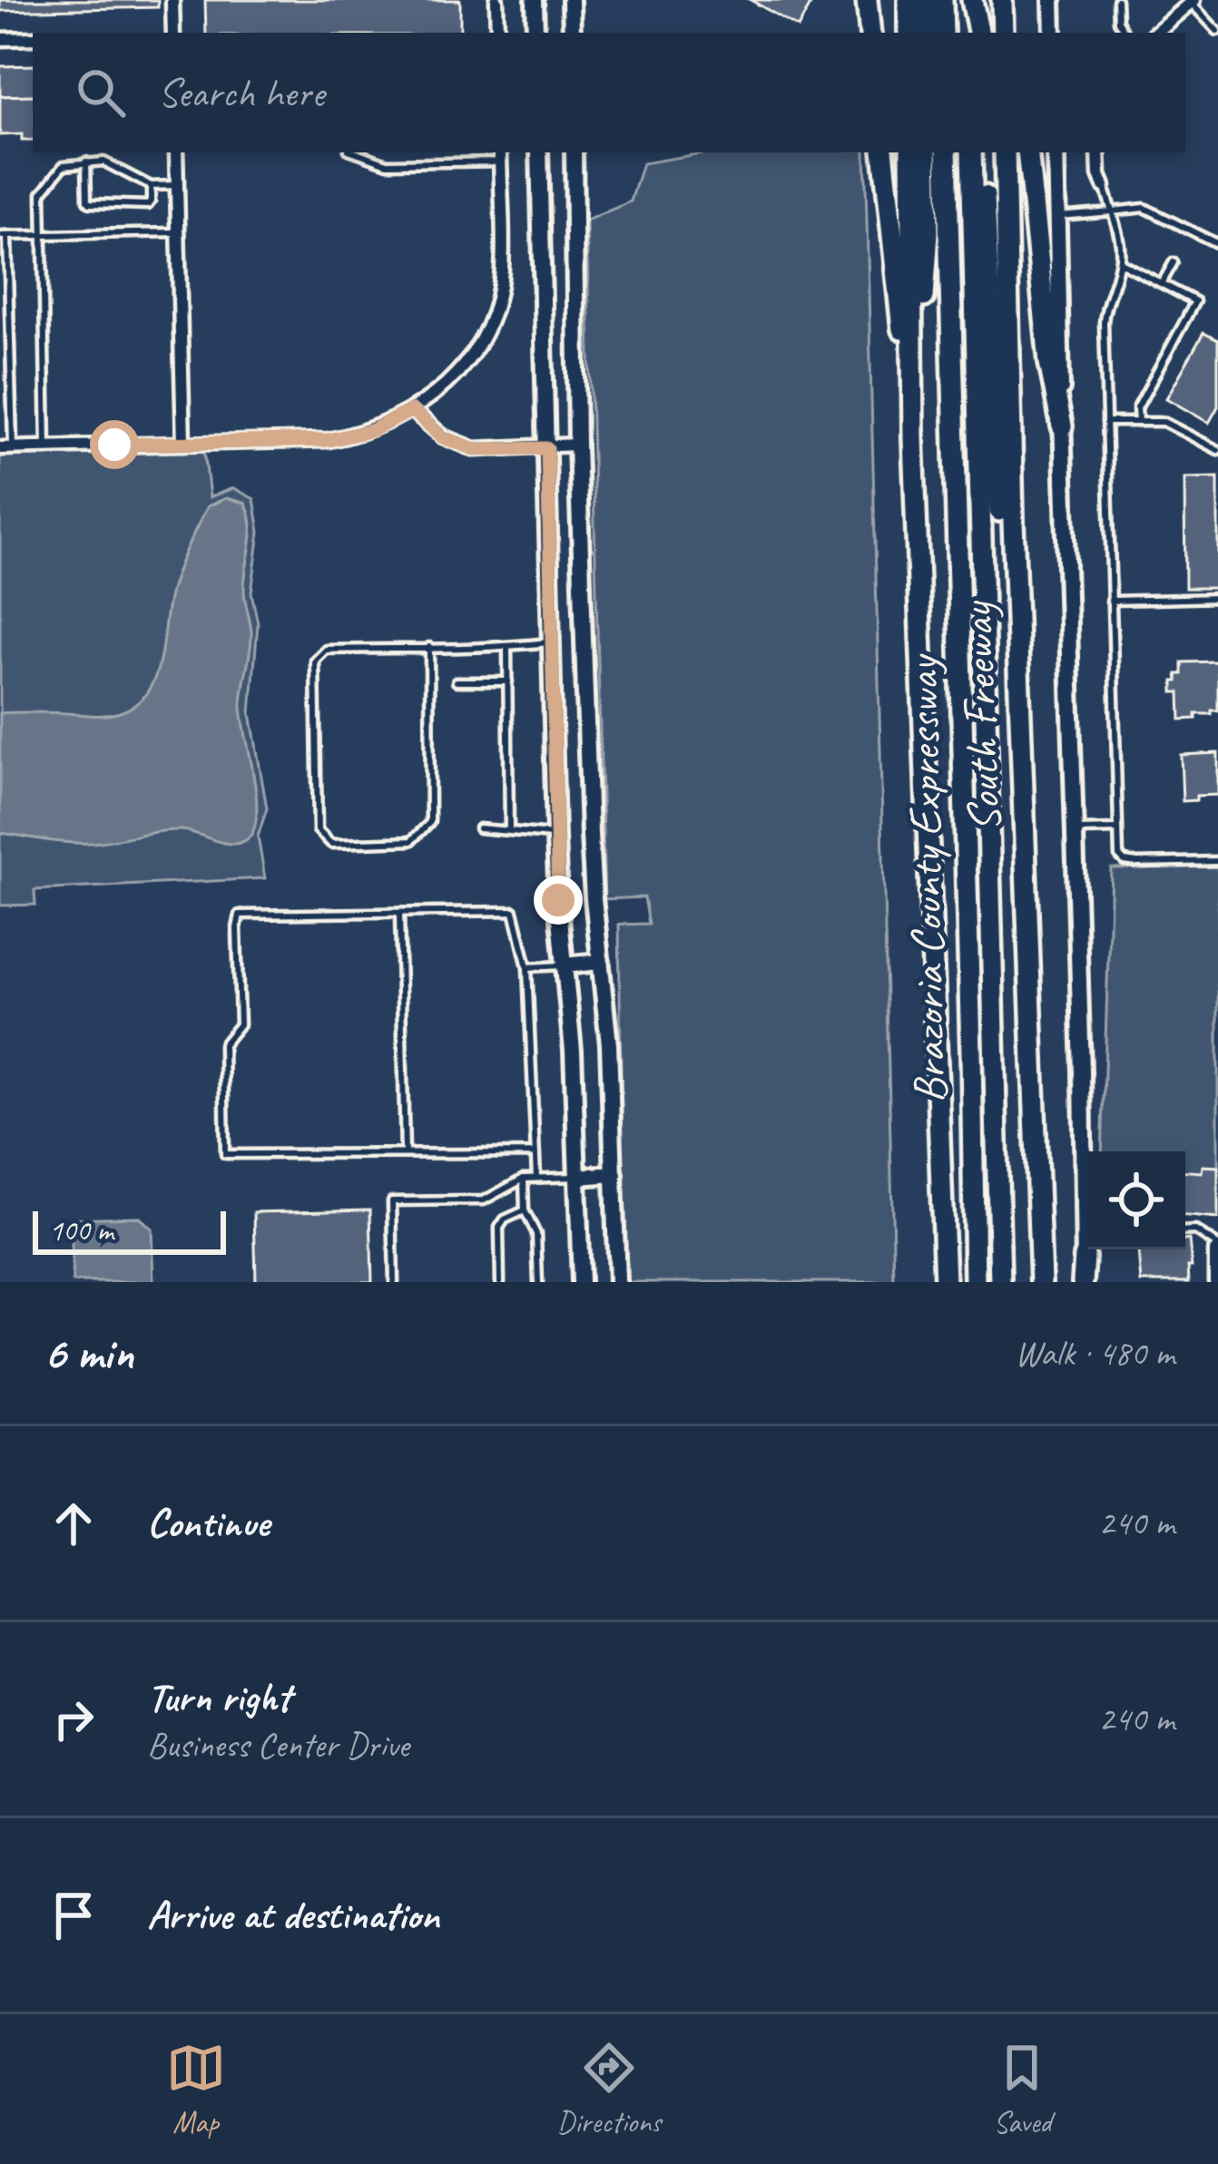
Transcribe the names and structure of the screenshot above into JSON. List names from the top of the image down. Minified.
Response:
{"streets":{"highway":["South Freeway","Brazoria County Expressway"]},"scale_bar":"100 m","page":{"search":"Search here","scale":"100 m","heading":["6 min","Walk · 480 m"],"list":[["Continue","240 m"],["Turn right","Business Center Drive","240 m"],"Arrive at destination"],"nav":["Map","Directions","Saved"]}}
